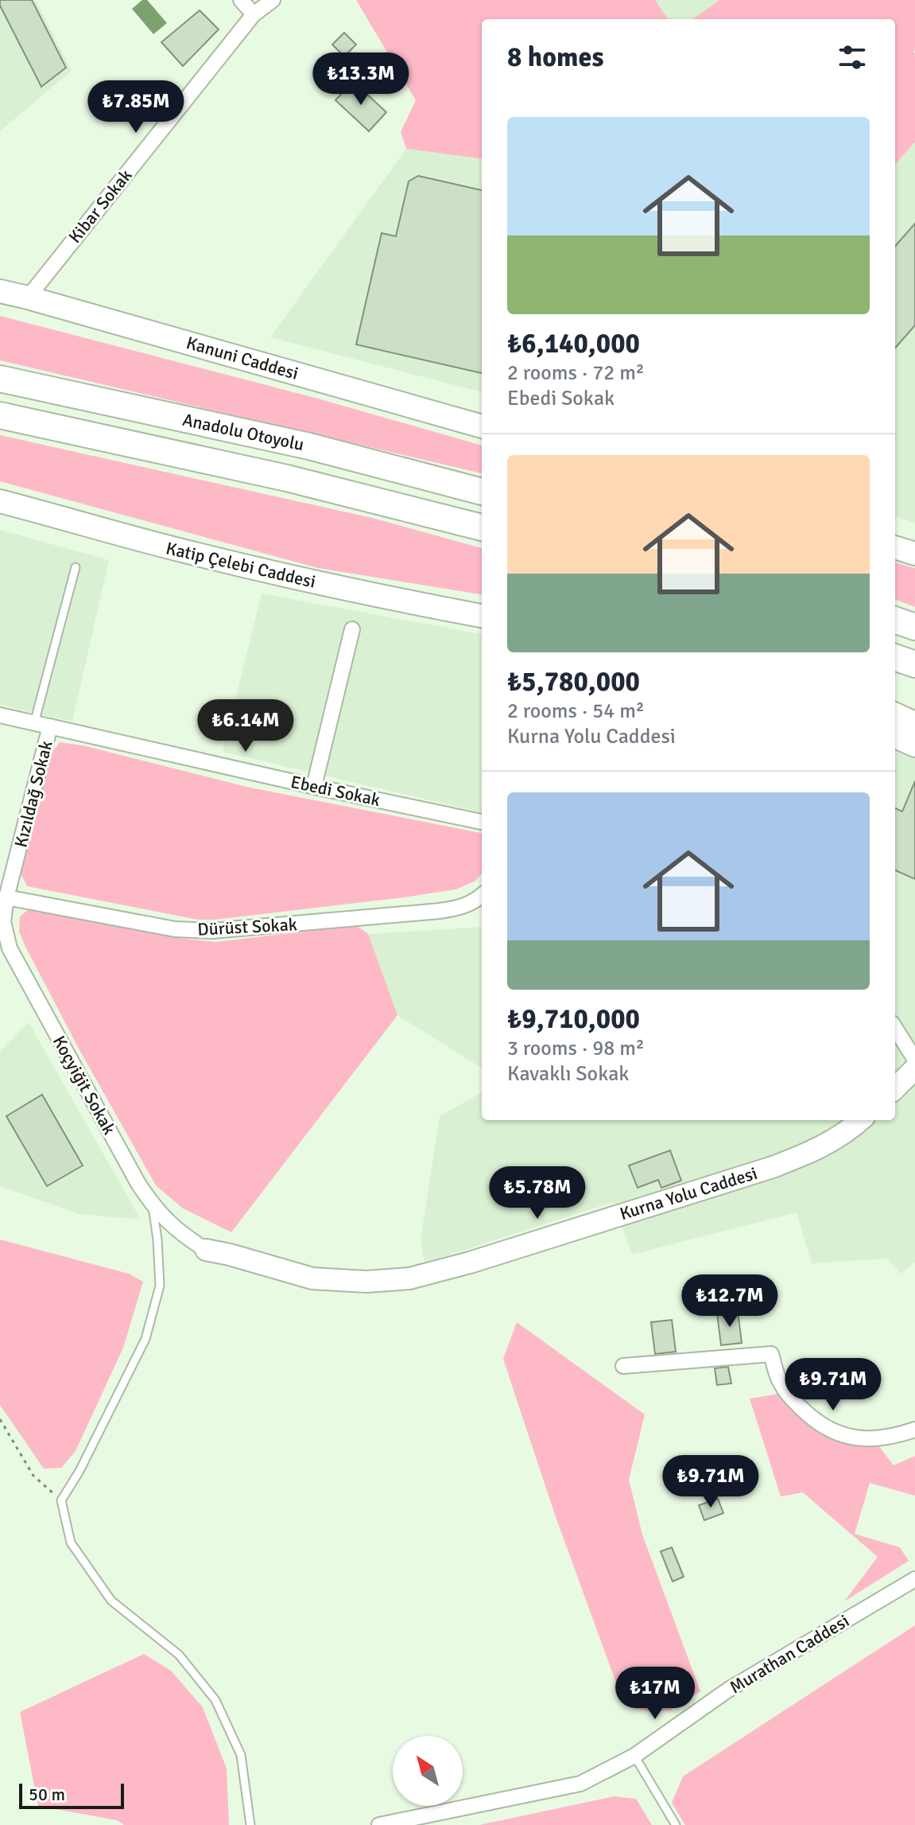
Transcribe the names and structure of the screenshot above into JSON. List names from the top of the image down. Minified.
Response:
{"streets":{"highway":["Anadolu Otoyolu"],"main road":["Kanuni Caddesi","Katip Çelebi Caddesi"],"street":["Kibar Sokak","Ebedi Sokak","Kızıldağ Sokak","Dürüst Sokak","Koçyiğit Sokak","Kurna Yolu Caddesi","Murathan Caddesi"]},"crossings":[["Kibar Sokak","Kanuni Caddesi"],["Ebedi Sokak","Kızıldağ Sokak"],["Kızıldağ Sokak","Dürüst Sokak"],["Kızıldağ Sokak","Koçyiğit Sokak"],["Dürüst Sokak","Koçyiğit Sokak"],["Koçyiğit Sokak","Kurna Yolu Caddesi"]],"scale_bar":"50 m","north":"top left","page":{"heading":"8 homes","price":["₺13.3M","₺7.85M","₺6.14M","₺5.78M","₺12.7M","₺9.71M","₺9.71M","₺17M"],"list":[{"name":"₺6,140,000","note":"2 rooms · 72 m² · Ebedi Sokak"},{"name":"₺5,780,000","note":"2 rooms · 54 m² · Kurna Yolu Caddesi"},{"name":"₺9,710,000","note":"3 rooms · 98 m² · Kavaklı Sokak"}],"scale":"50 m"}}
